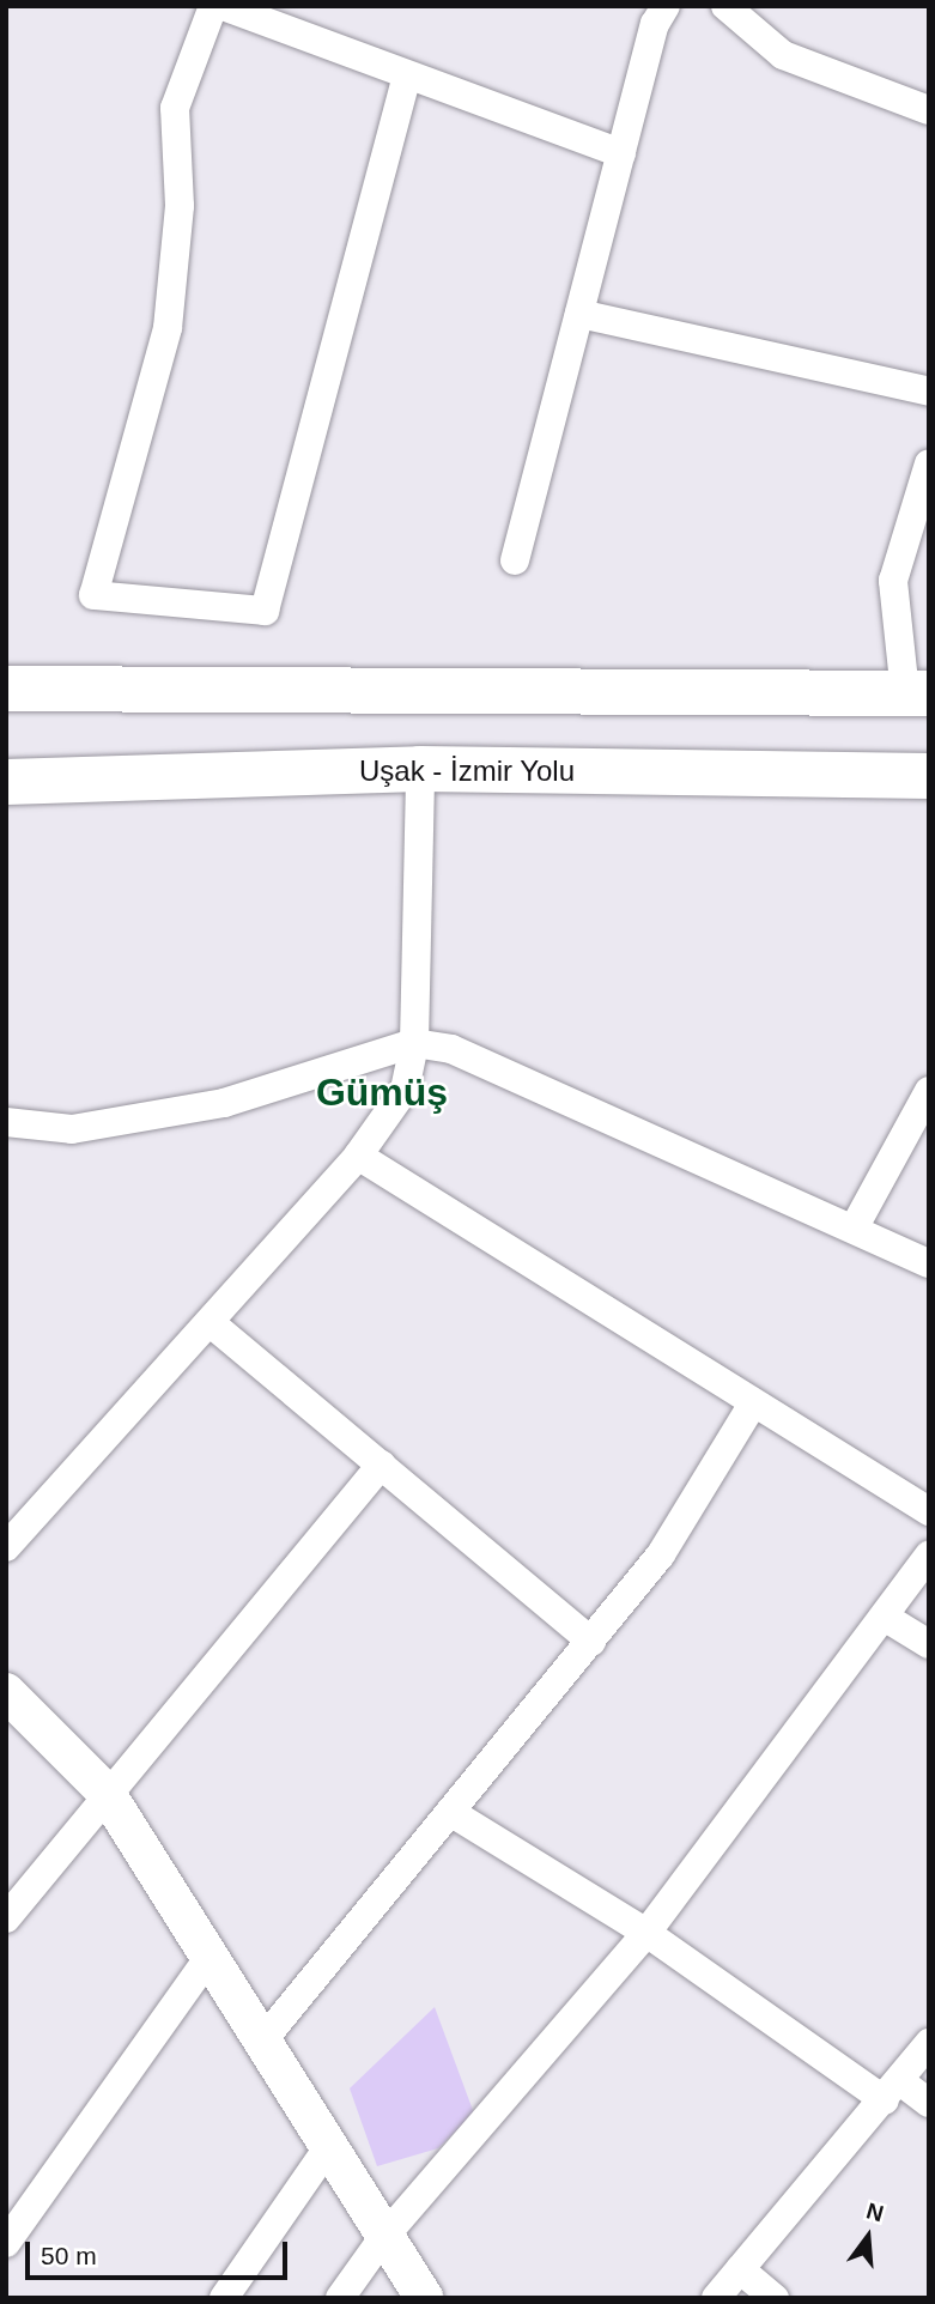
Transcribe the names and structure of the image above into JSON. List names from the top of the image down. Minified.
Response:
{"streets":{"highway":["Uşak - İzmir Yolu"]},"districts":["Gümüş"],"scale_bar":"50 m","north":"top"}
